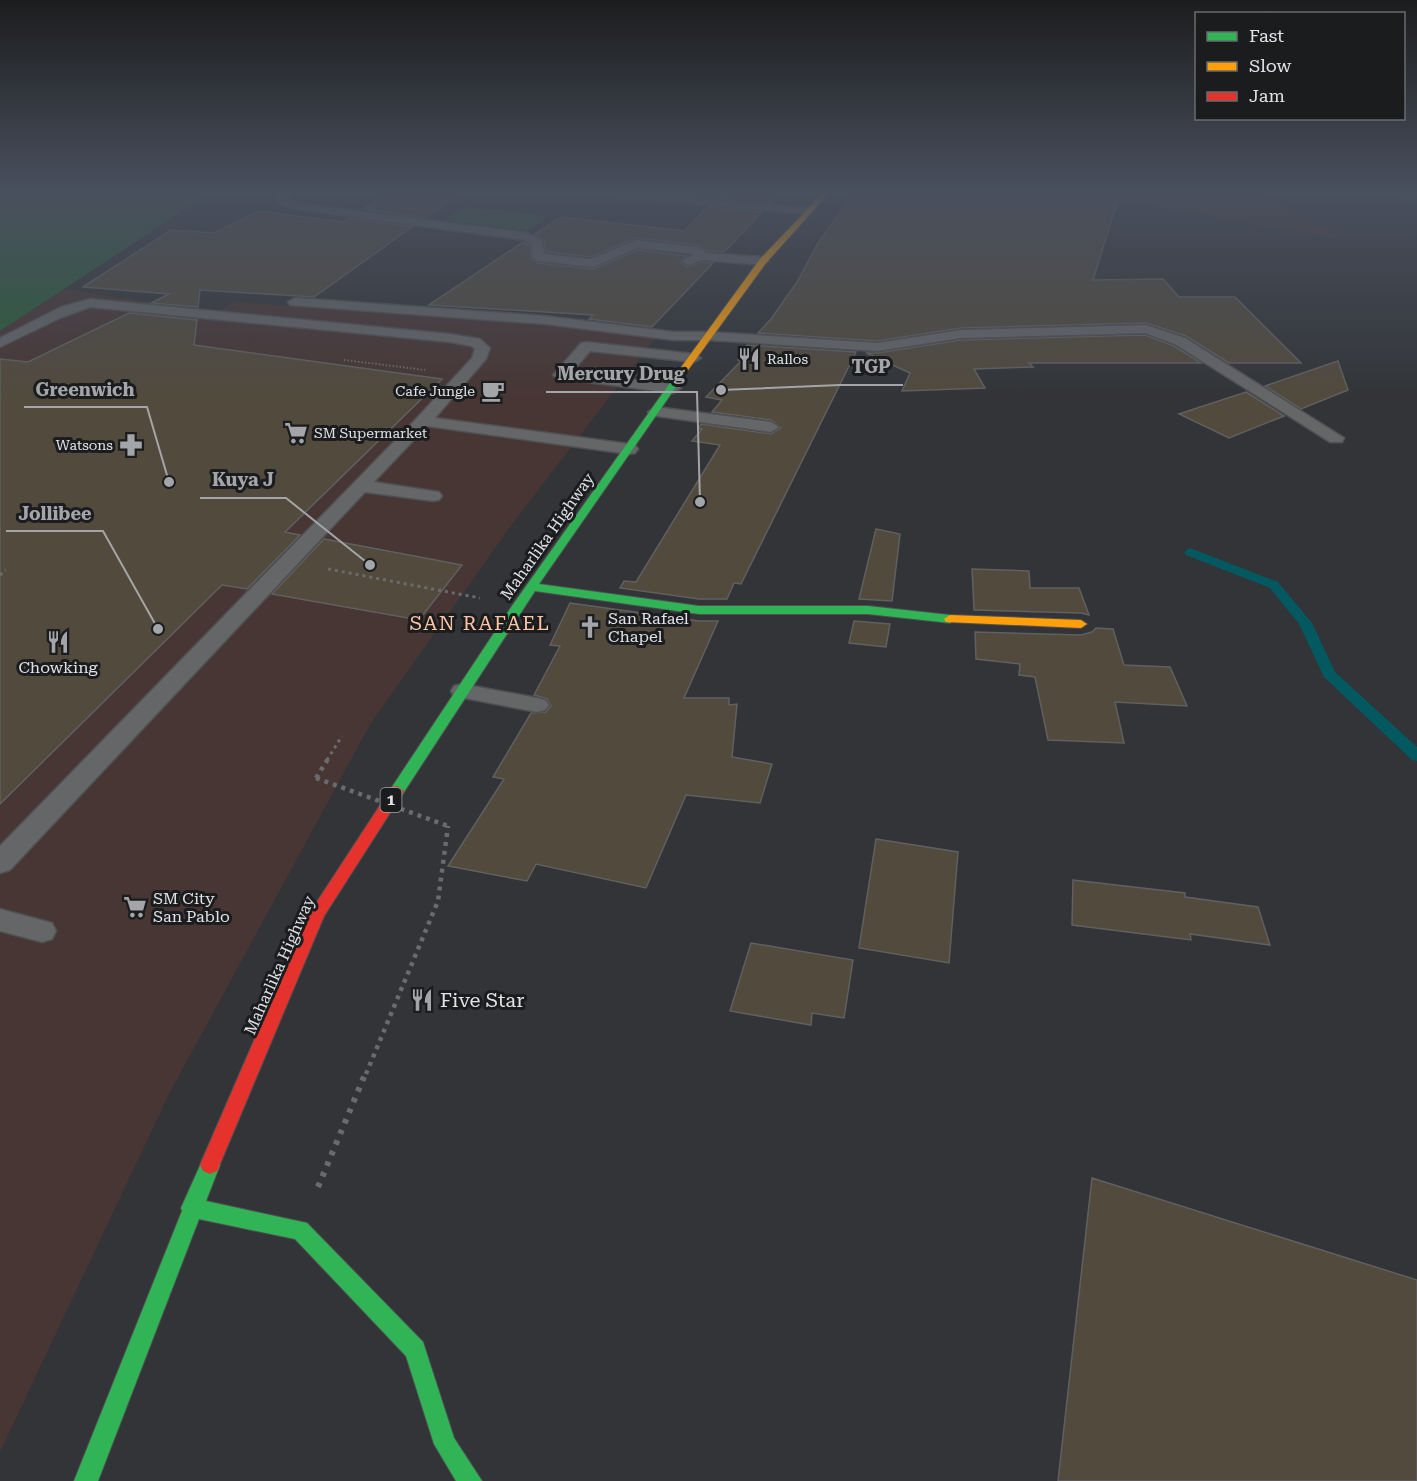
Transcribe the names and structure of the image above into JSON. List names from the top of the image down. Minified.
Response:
{"streets":{"main road":["Maharlika Highway","1"]},"districts":["SAN RAFAEL"],"places":{"restaurant":["Rallos","Chowking","Five Star"],"other":["TGP","Greenwich","Mercury Drug","Kuya J","Jollibee"],"cafe":["Cafe Jungle"],"supermarket":["SM Supermarket","SM City San Pablo"],"pharmacy":["Watsons"],"church":["San Rafael Chapel"]},"legend":["Fast","Slow","Jam"]}
